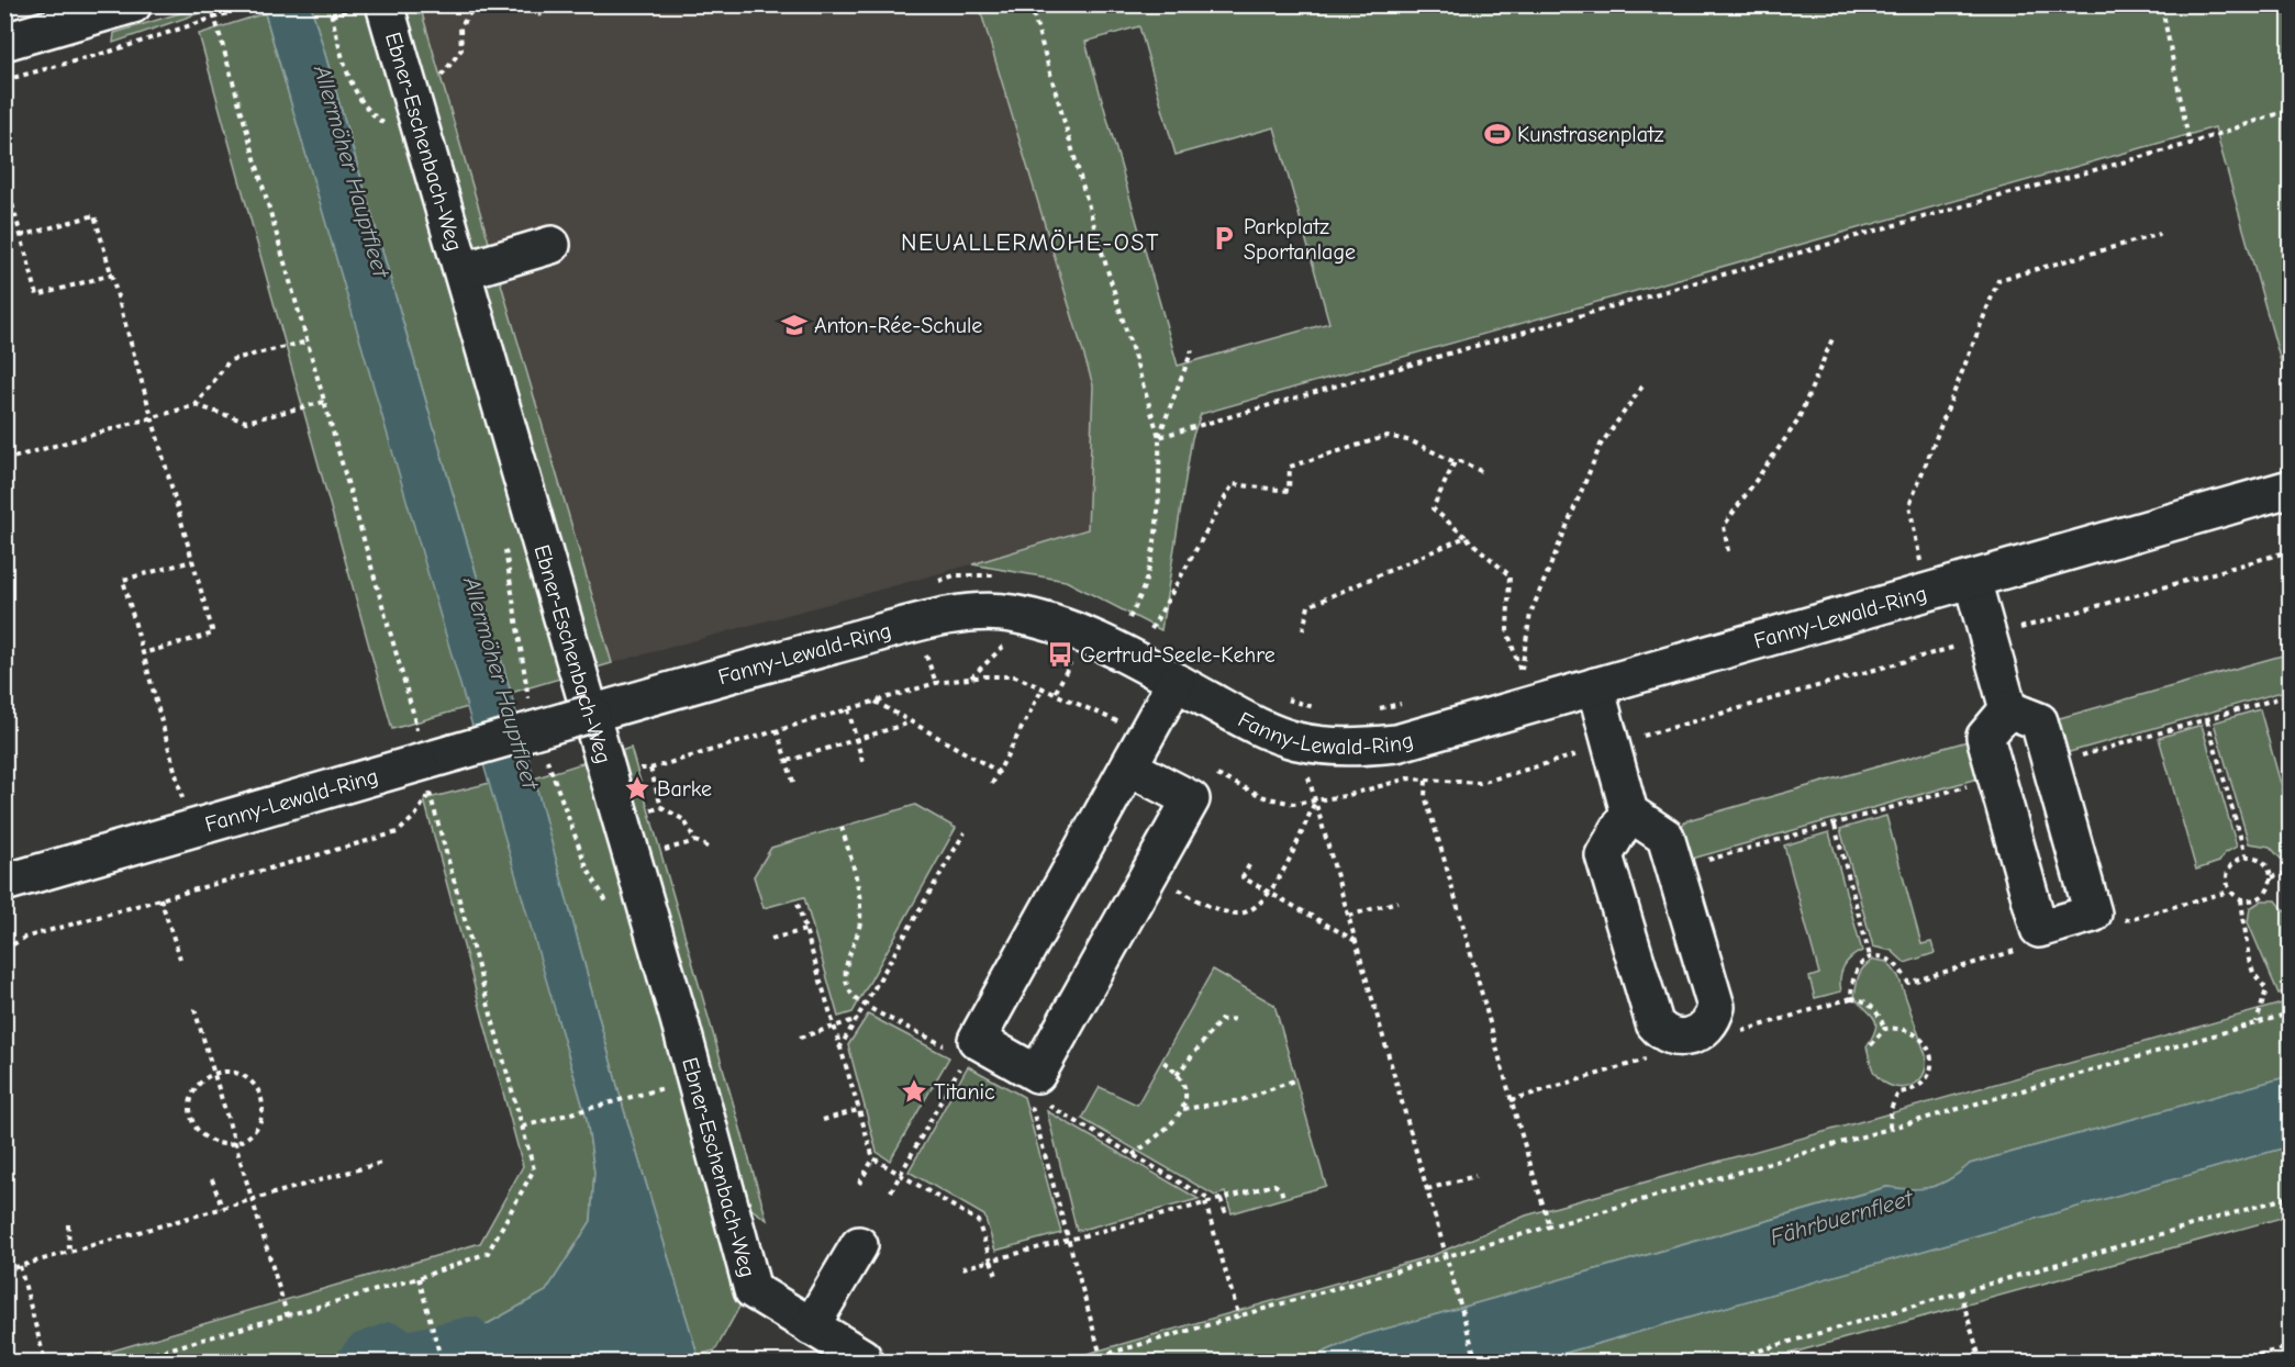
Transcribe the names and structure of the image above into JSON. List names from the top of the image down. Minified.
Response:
{"streets":{"street":["Ebner-Eschenbach-Weg","Fanny-Lewald-Ring"]},"crossings":[["Ebner-Eschenbach-Weg","Fanny-Lewald-Ring"]],"districts":["NEUALLERMÖHE-OST"],"water":["Allermöher Hauptfleet","Fährbuernfleet"],"places":{"sports":["Kunstrasenplatz"],"parking":["Parkplatz Sportanlage"],"school or university":["Anton-Rée-Schule"],"bus stop":["Gertrud-Seele-Kehre"],"place":["Barke","Titanic"]}}
